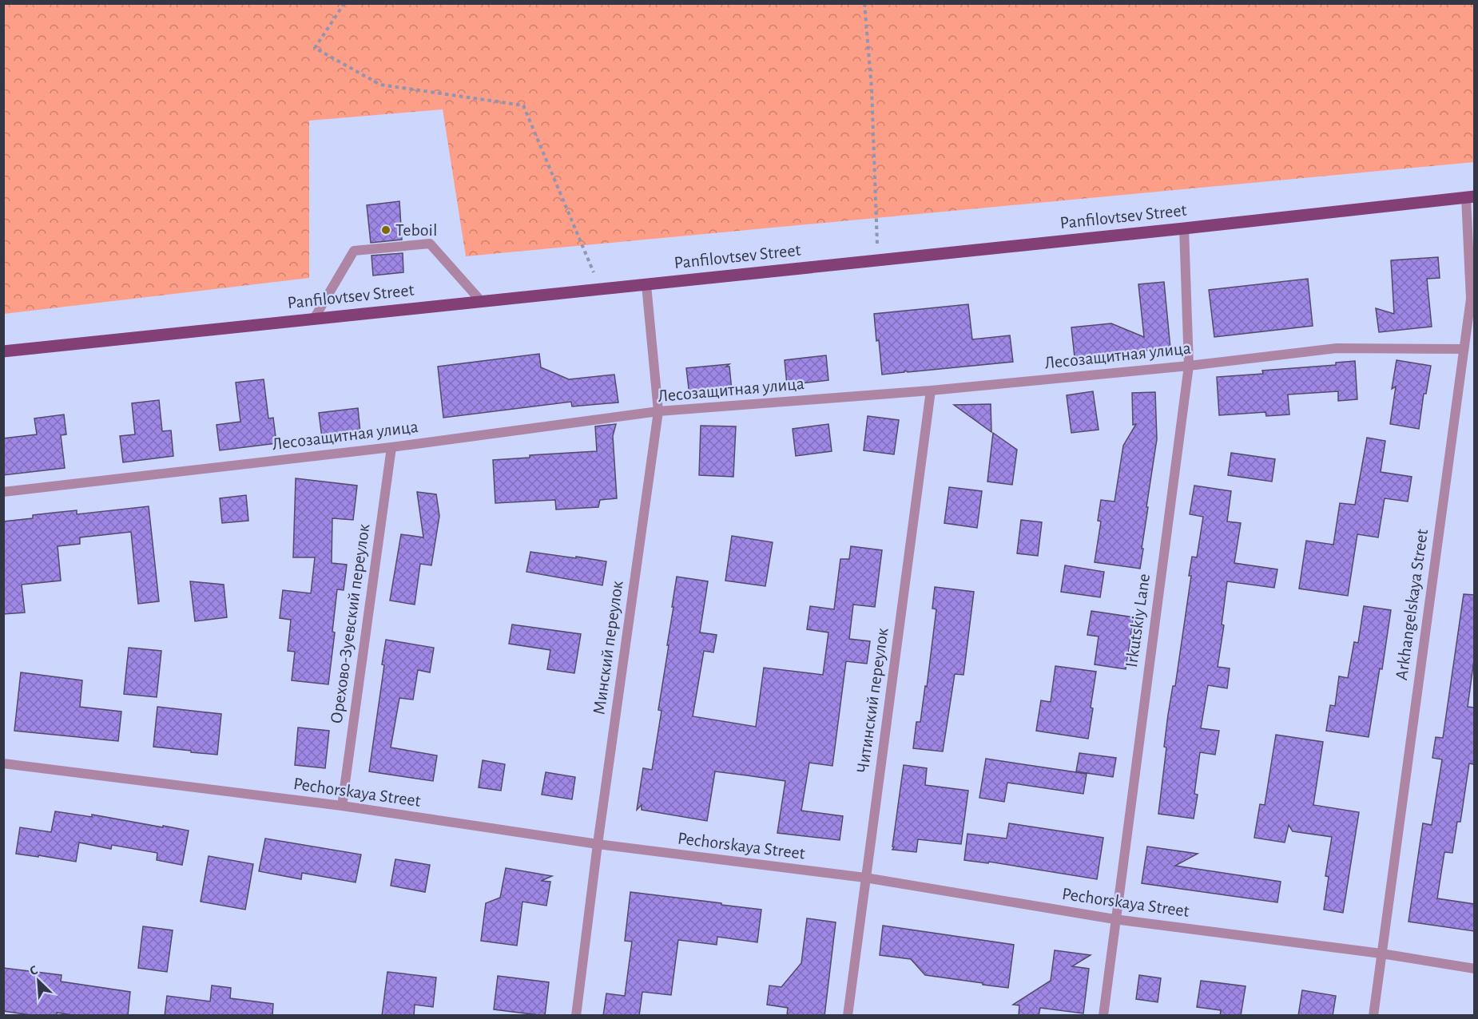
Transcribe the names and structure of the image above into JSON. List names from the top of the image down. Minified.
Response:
{"streets":{"main road":["Panfilovtsev Street"],"street":["Лесозащитная улица","Arkhangelskaya Street","Irkutskiy Lane","Орехово-Зуевский переулок","Минский переулок","Читинский переулок","Pechorskaya Street"]},"crossings":[["Panfilovtsev Street","Arkhangelskaya Street"],["Panfilovtsev Street","Irkutskiy Lane"],["Panfilovtsev Street","Минский переулок"],["Лесозащитная улица","Arkhangelskaya Street"],["Лесозащитная улица","Irkutskiy Lane"],["Лесозащитная улица","Орехово-Зуевский переулок"],["Лесозащитная улица","Минский переулок"],["Лесозащитная улица","Читинский переулок"],["Arkhangelskaya Street","Pechorskaya Street"],["Irkutskiy Lane","Pechorskaya Street"],["Орехово-Зуевский переулок","Pechorskaya Street"],["Минский переулок","Pechorskaya Street"],["Читинский переулок","Pechorskaya Street"]],"places":["Teboil"],"north":"top left"}
